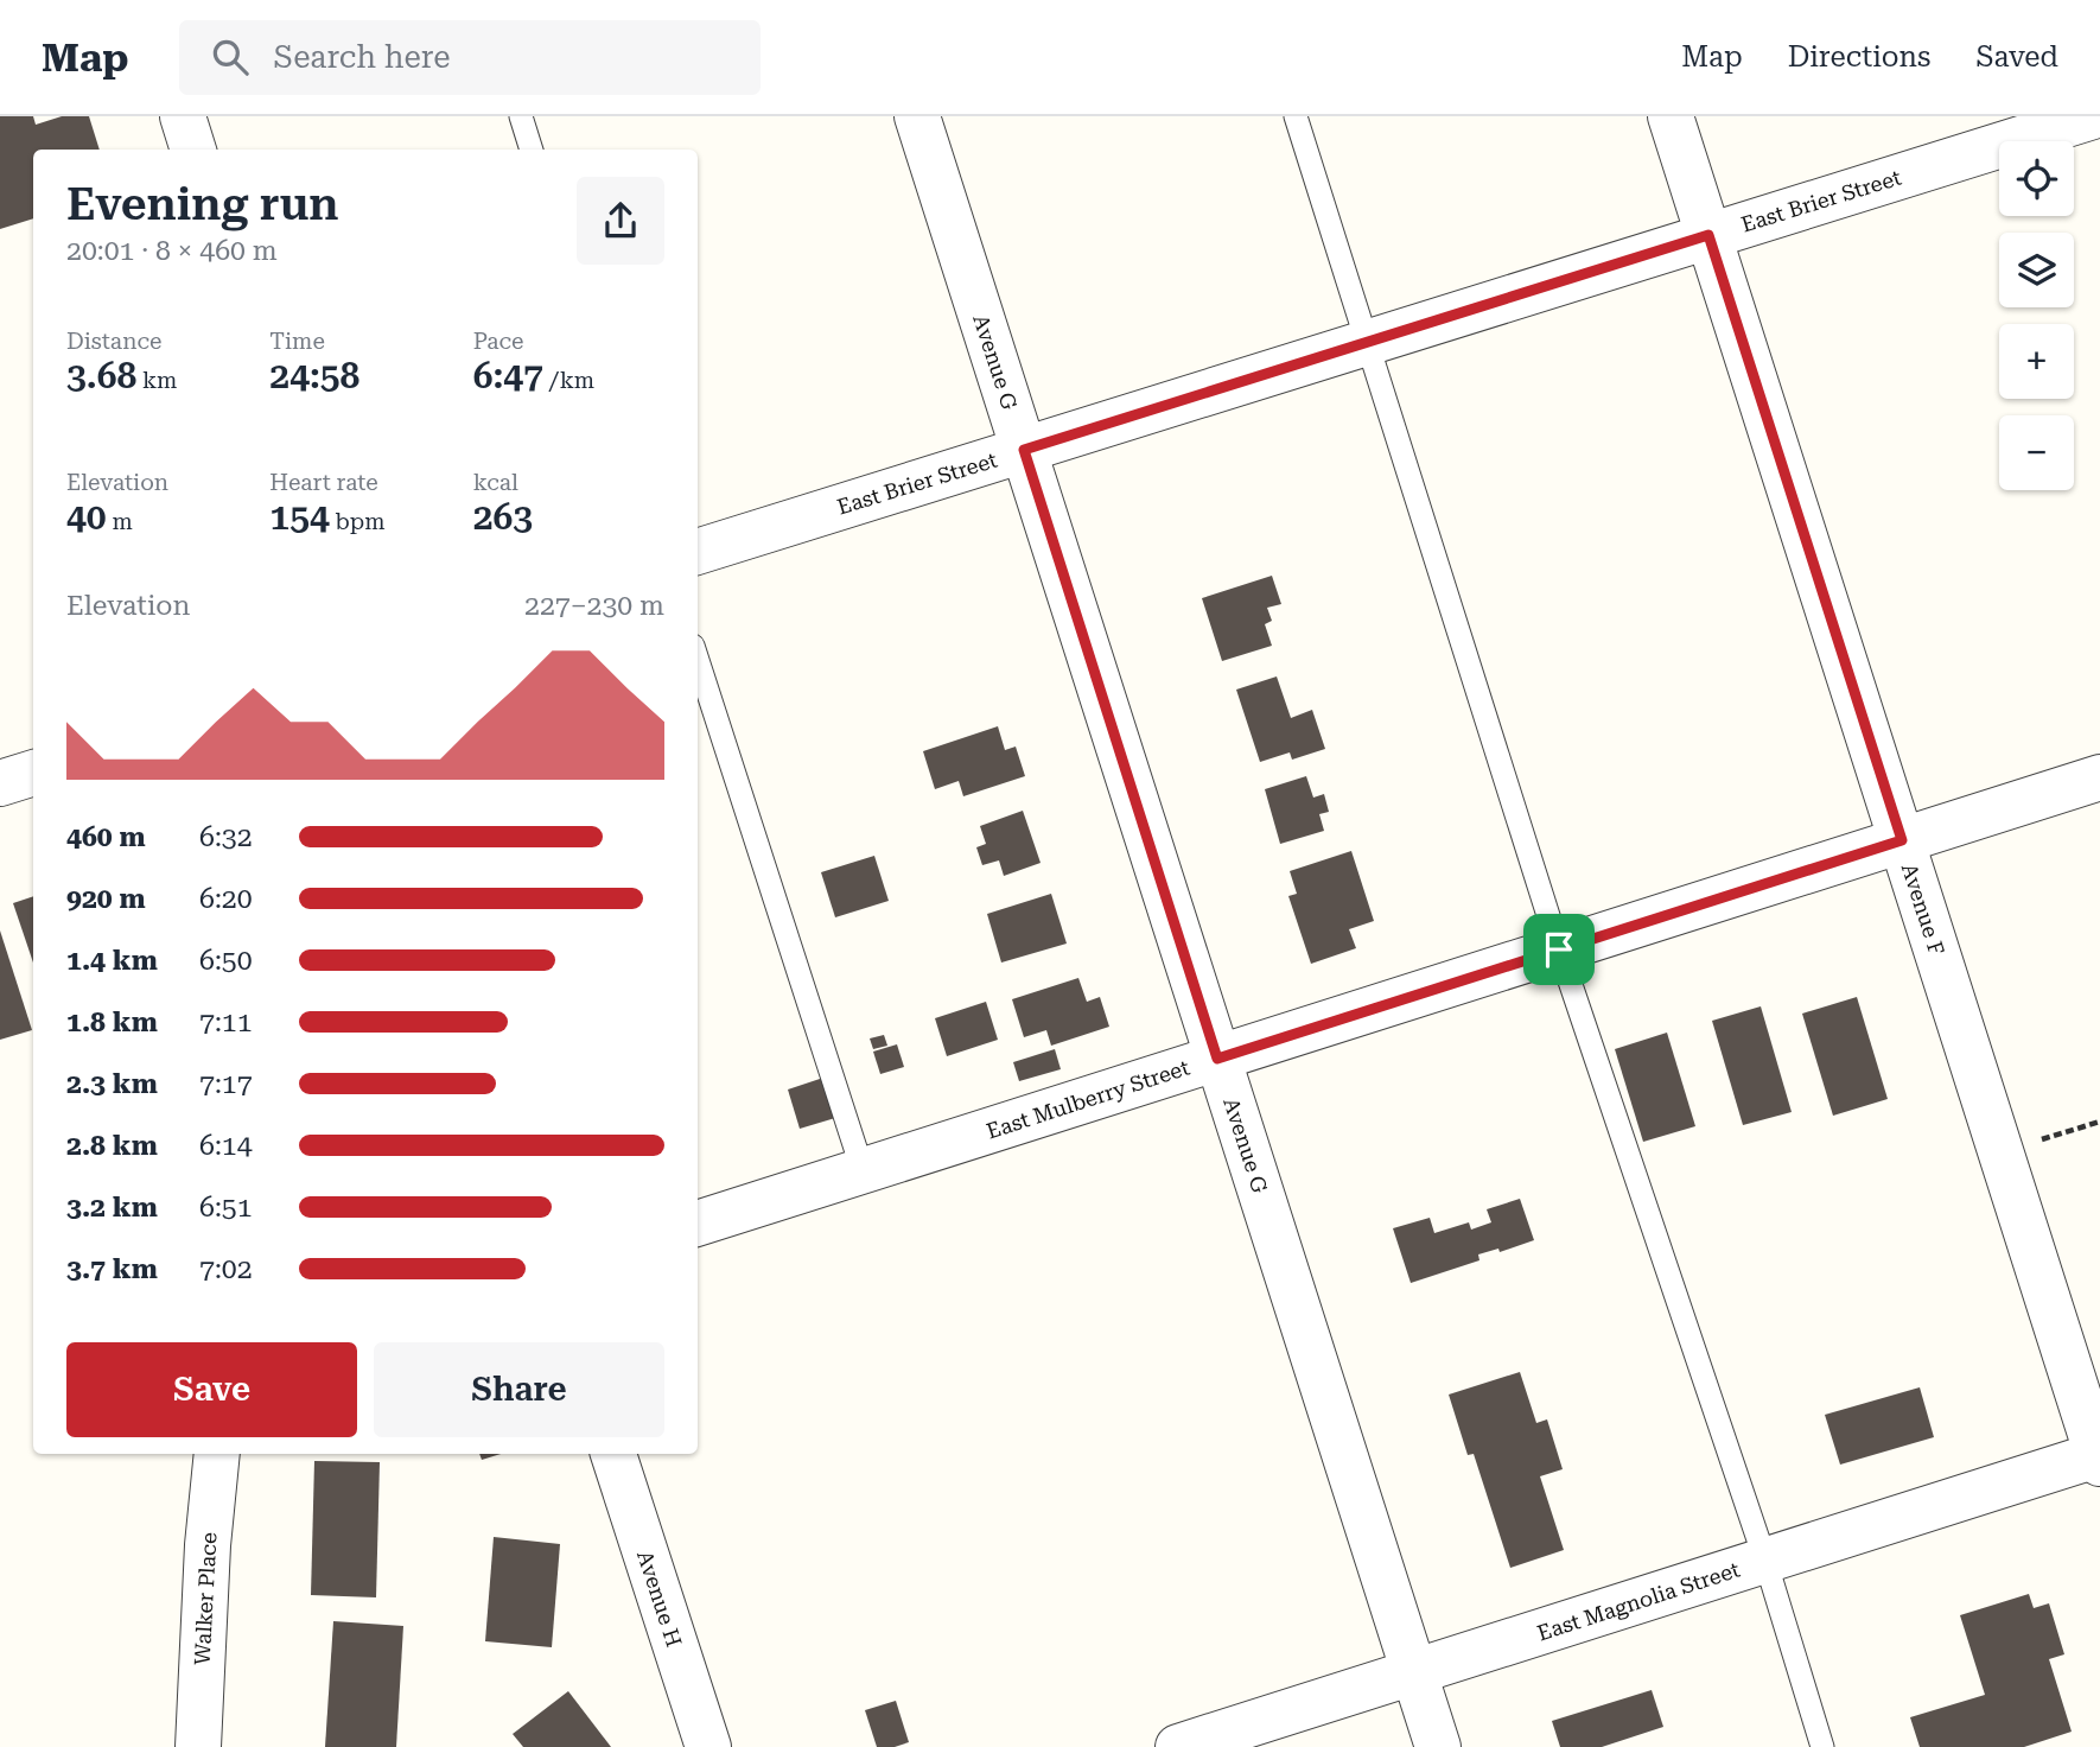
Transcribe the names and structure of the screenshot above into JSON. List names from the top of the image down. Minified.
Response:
{"streets":{"street":["East Brier Street","Avenue G","Avenue F","East Mulberry Street","Walker Place","Avenue H","East Magnolia Street"]},"crossings":[["East Brier Street","Avenue G"],["East Brier Street","Avenue F"],["Avenue G","East Mulberry Street"],["Avenue G","East Magnolia Street"],["Avenue F","East Mulberry Street"],["Avenue F","East Magnolia Street"]],"page":{"header":"Map","search":"Search here","nav":["Map","Directions","Saved"],"map_buttons":["+","−"],"heading":["Evening run","20:01 · 8 × 460 m"],"stats":[["Distance","3.68 km"],["Time","24:58"],["Pace","6:47 /km"],["Elevation","40 m"],["Heart rate","154 bpm"],["kcal","263"]],"chart":["Elevation","227–230 m"],"list":[{"name":"460 m","note":"6:32"},{"name":"920 m","note":"6:20"},{"name":"1.4 km","note":"6:50"},{"name":"1.8 km","note":"7:11"},{"name":"2.3 km","note":"7:17"},{"name":"2.8 km","note":"6:14"},{"name":"3.2 km","note":"6:51"},{"name":"3.7 km","note":"7:02"}],"buttons":["Save","Share"]}}
